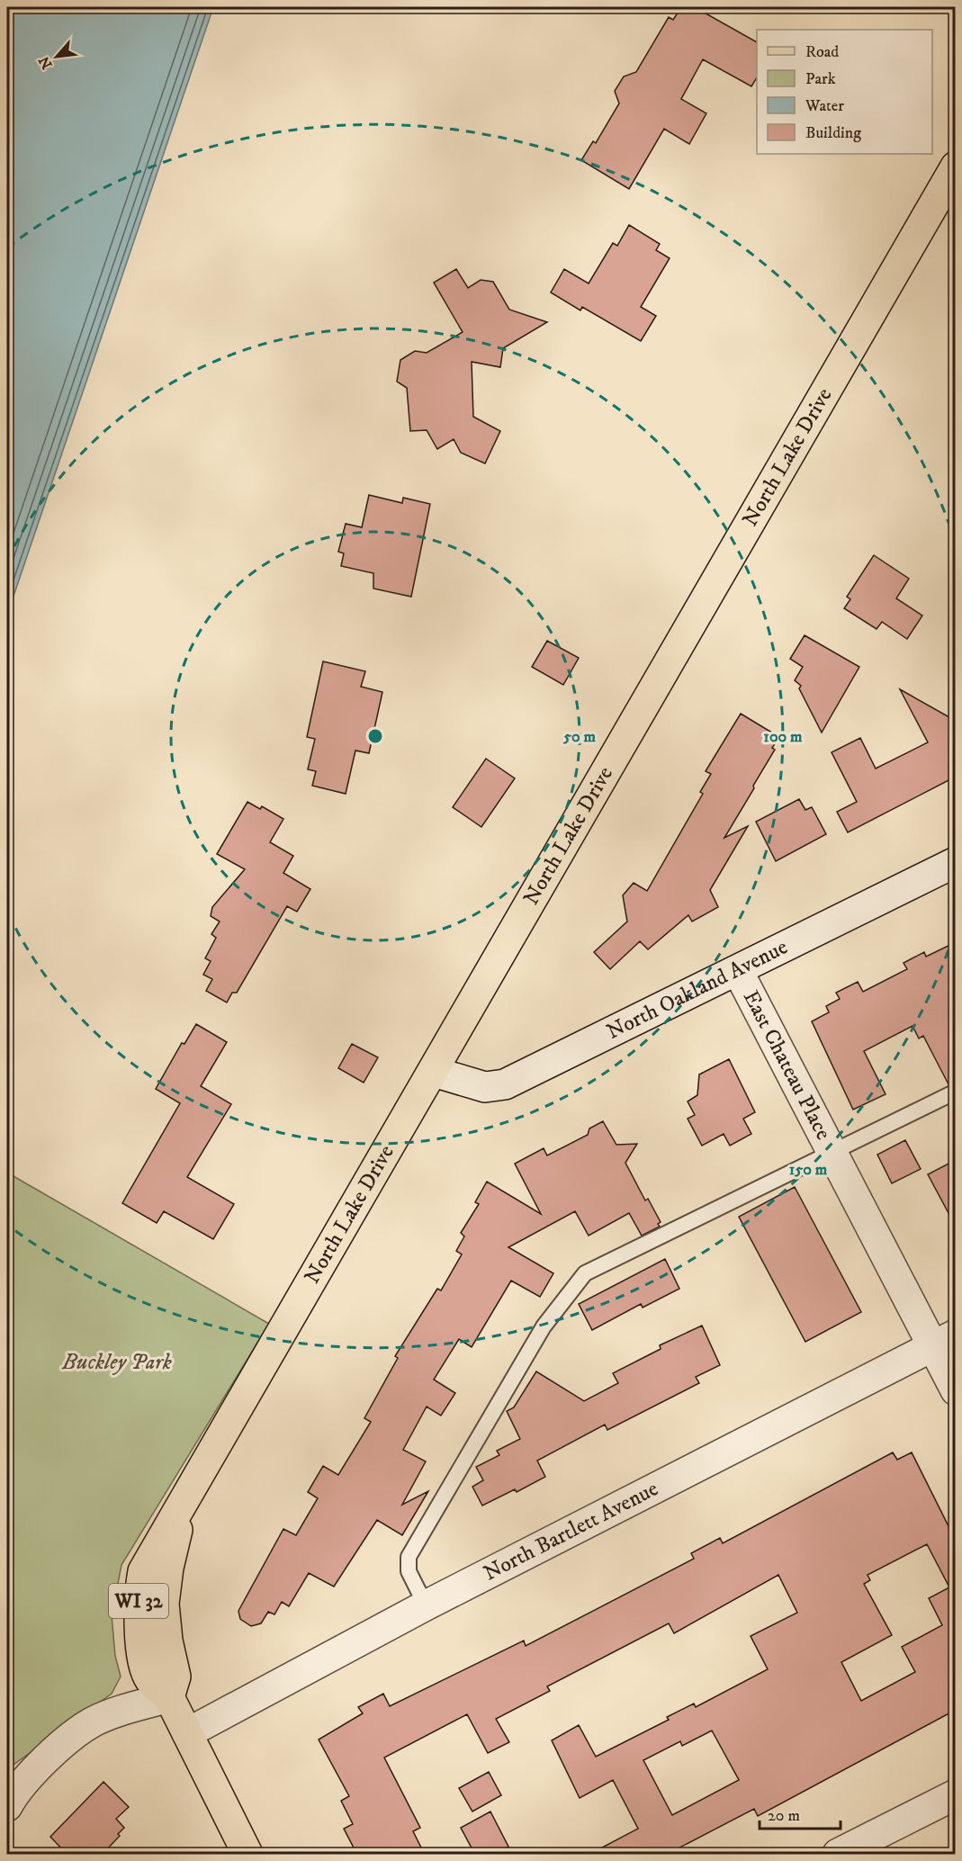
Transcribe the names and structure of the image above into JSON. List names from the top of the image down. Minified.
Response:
{"streets":{"main road":["North Lake Drive","WI 32"],"street":["North Oakland Avenue","East Chateau Place","North Bartlett Avenue"]},"crossings":[["North Lake Drive","North Oakland Avenue"],["North Lake Drive","WI 32"],["North Oakland Avenue","East Chateau Place"],["East Chateau Place","North Bartlett Avenue"],["North Bartlett Avenue","WI 32"]],"parks":["Buckley Park"],"legend":["Road","Park","Water","Building"],"scale_bar":"20 m","north":"bottom left","rings":["50 m","100 m","150 m"]}
